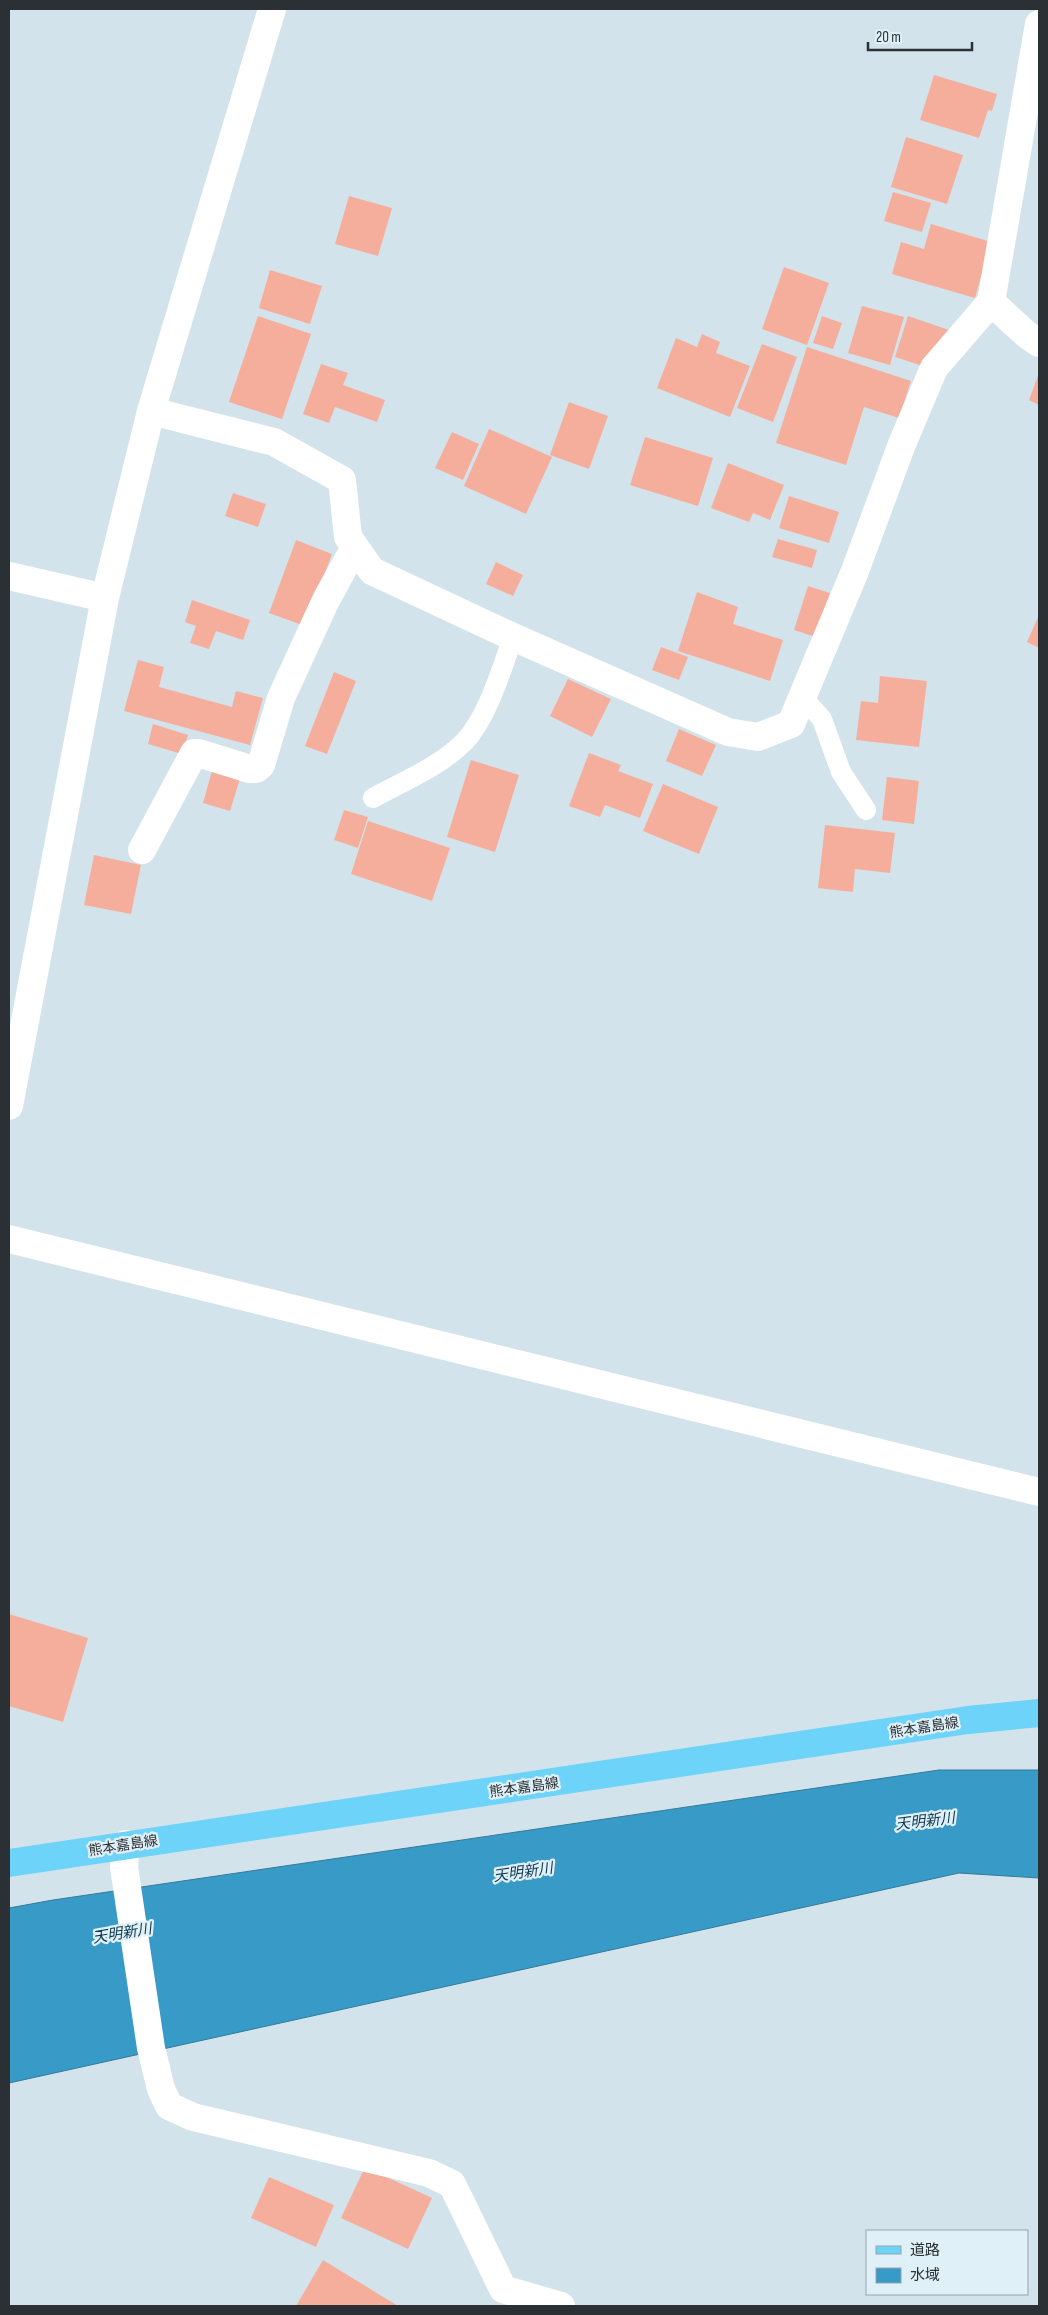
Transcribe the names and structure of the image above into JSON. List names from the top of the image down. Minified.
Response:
{"streets":{"main road":["熊本嘉島線"]},"water":["天明新川"],"legend":["道路","水域"],"scale_bar":"20 m"}
